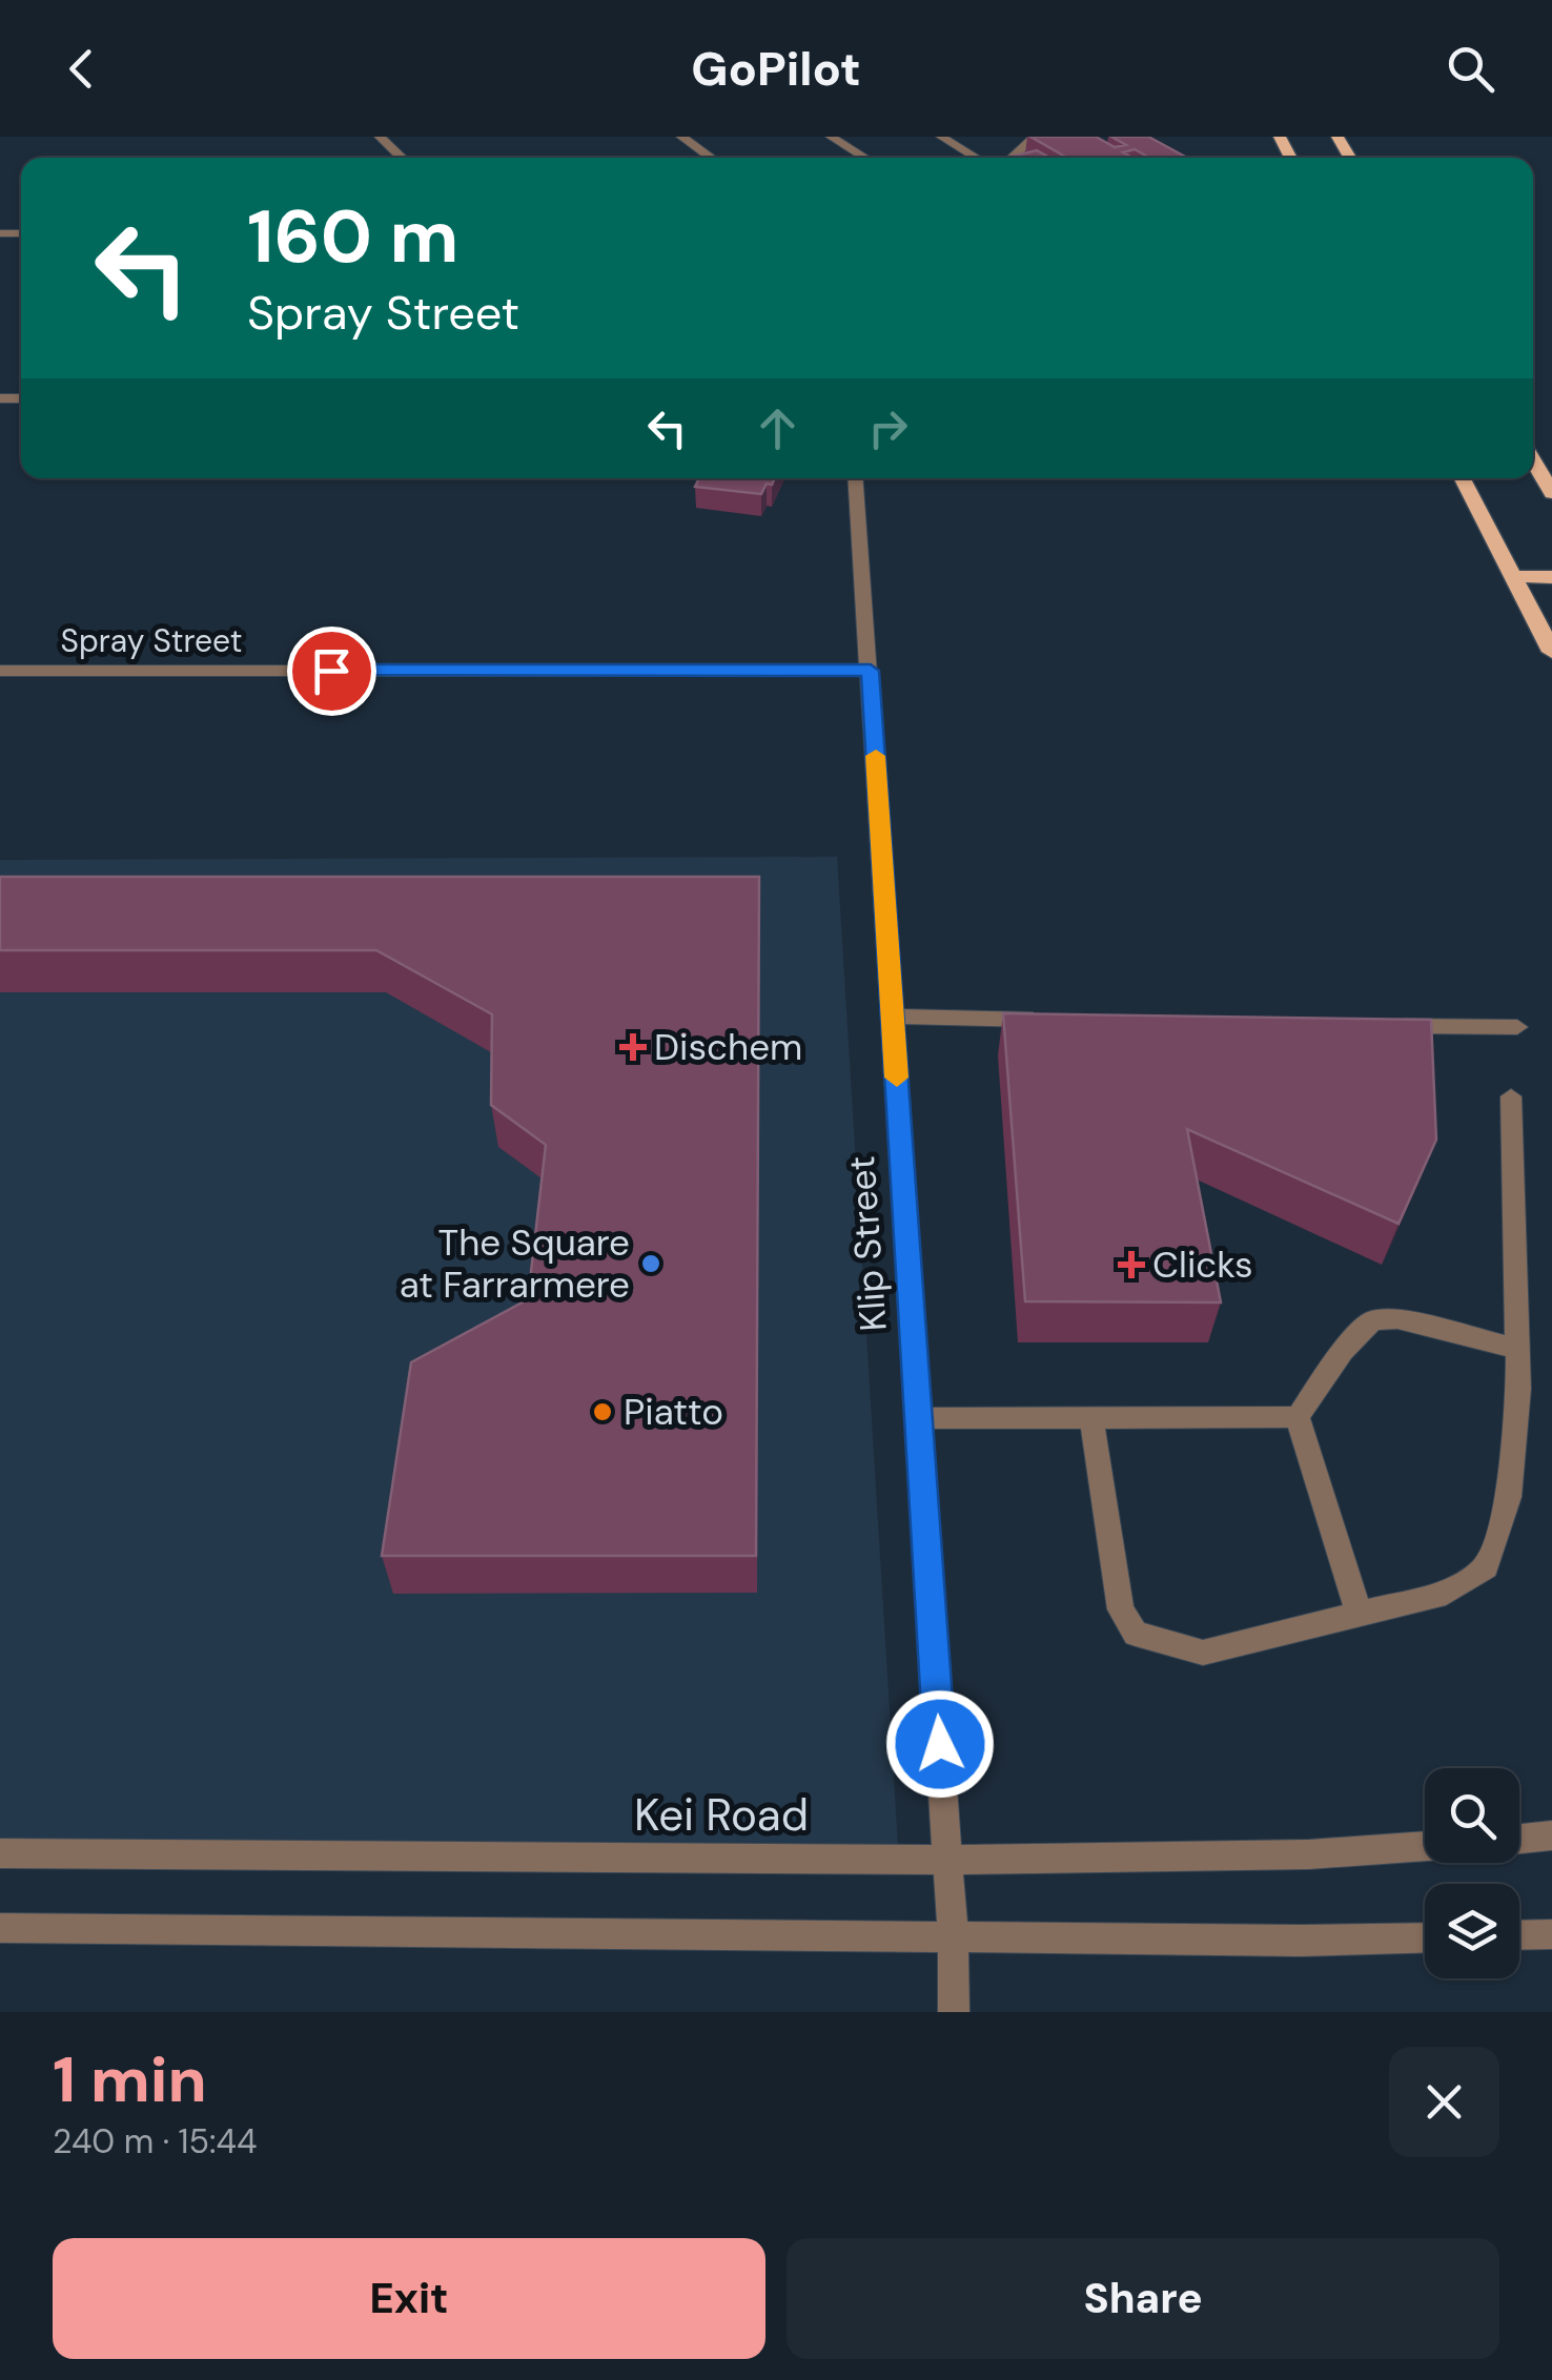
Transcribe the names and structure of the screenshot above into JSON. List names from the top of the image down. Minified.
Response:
{"streets":{"street":["Spray Street","Klip Street","Kei Road"]},"crossings":[["Spray Street","Klip Street"],["Klip Street","Kei Road"]],"places":{"health":["Dischem","Clicks"],"other":["The Square at Farrarmere","Piatto"]},"page":{"header":"GoPilot","turn":["160 m","Spray Street"],"heading":["1 min","240 m · 15:44"],"buttons":["Exit","Share"]}}
